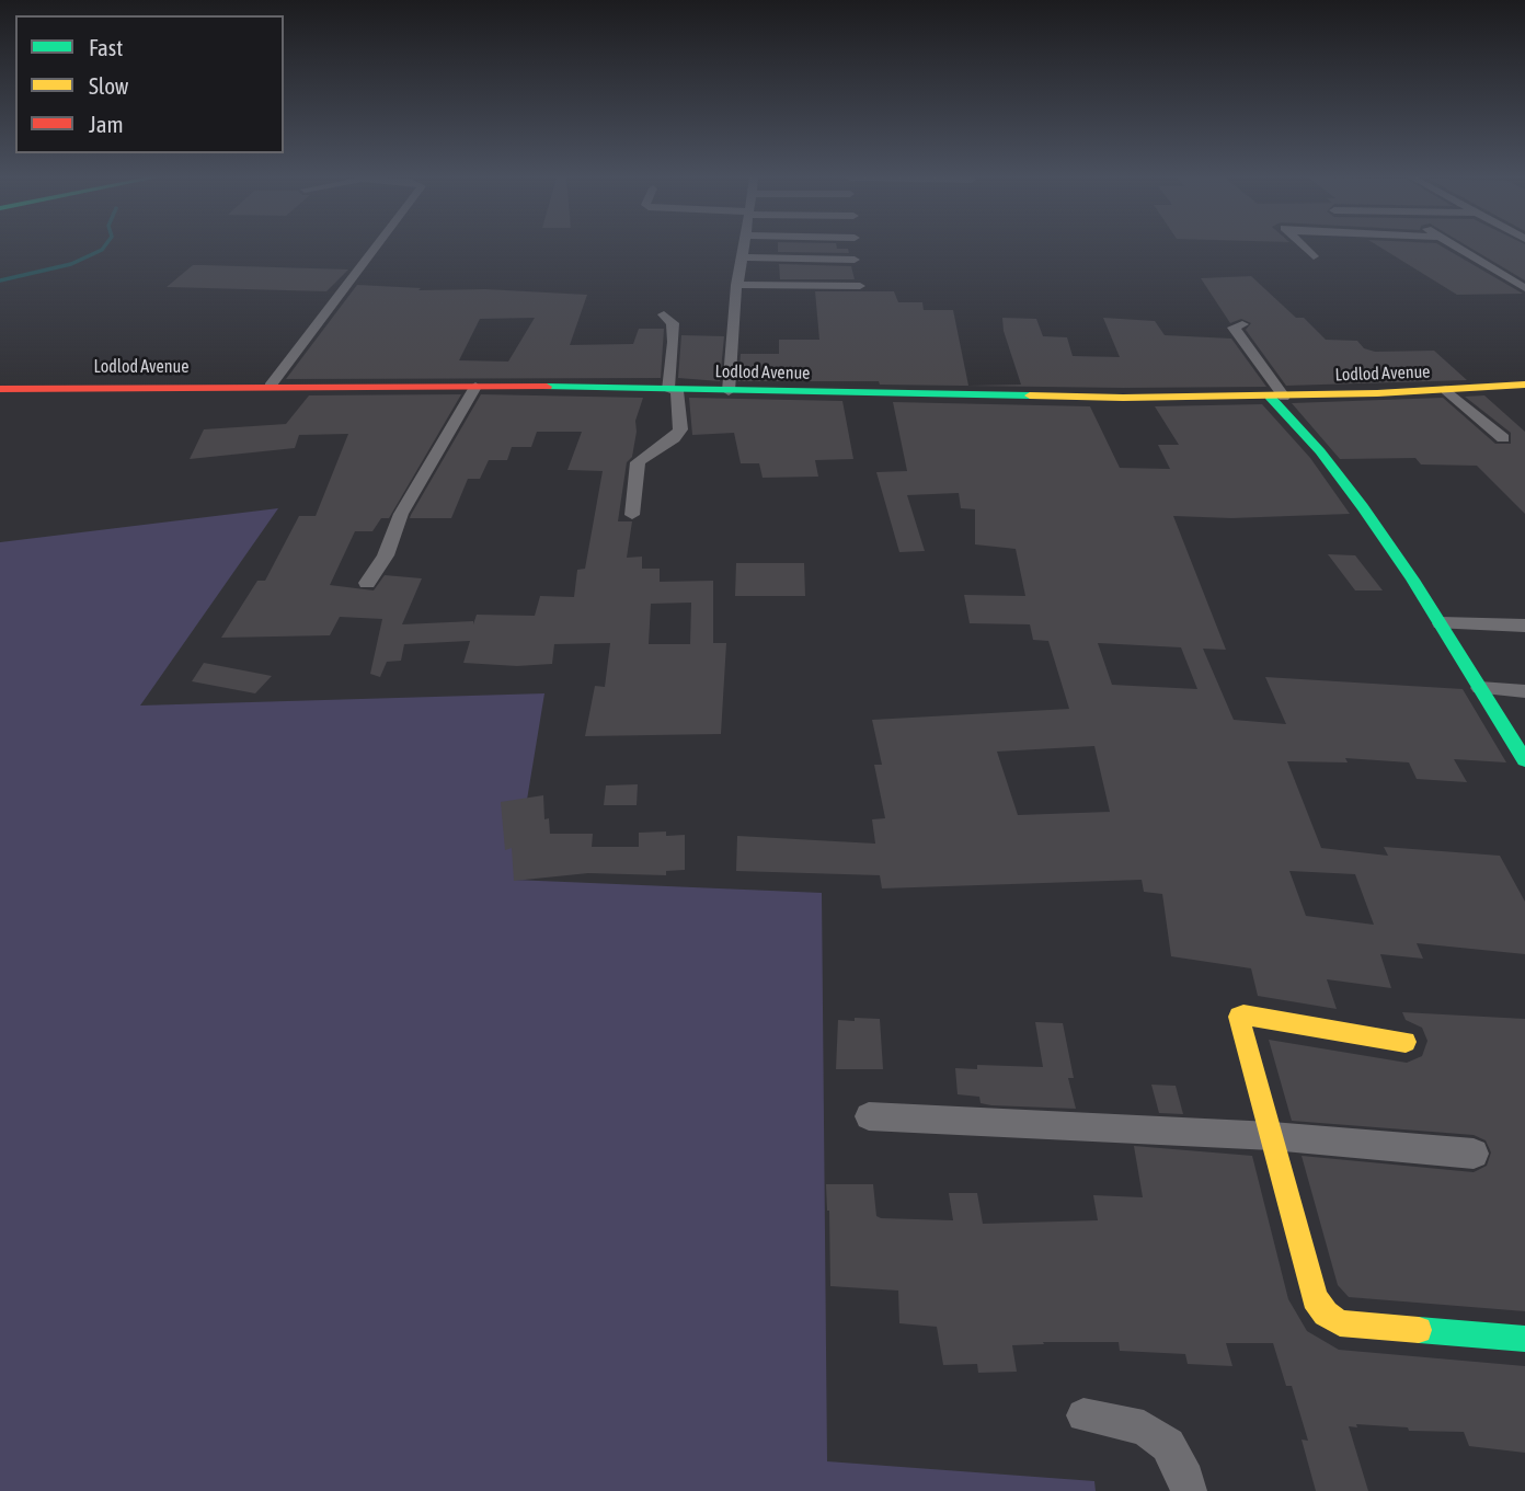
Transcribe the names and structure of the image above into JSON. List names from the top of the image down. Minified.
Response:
{"streets":{"main road":["Lodlod Avenue"]},"legend":["Fast","Slow","Jam"]}
